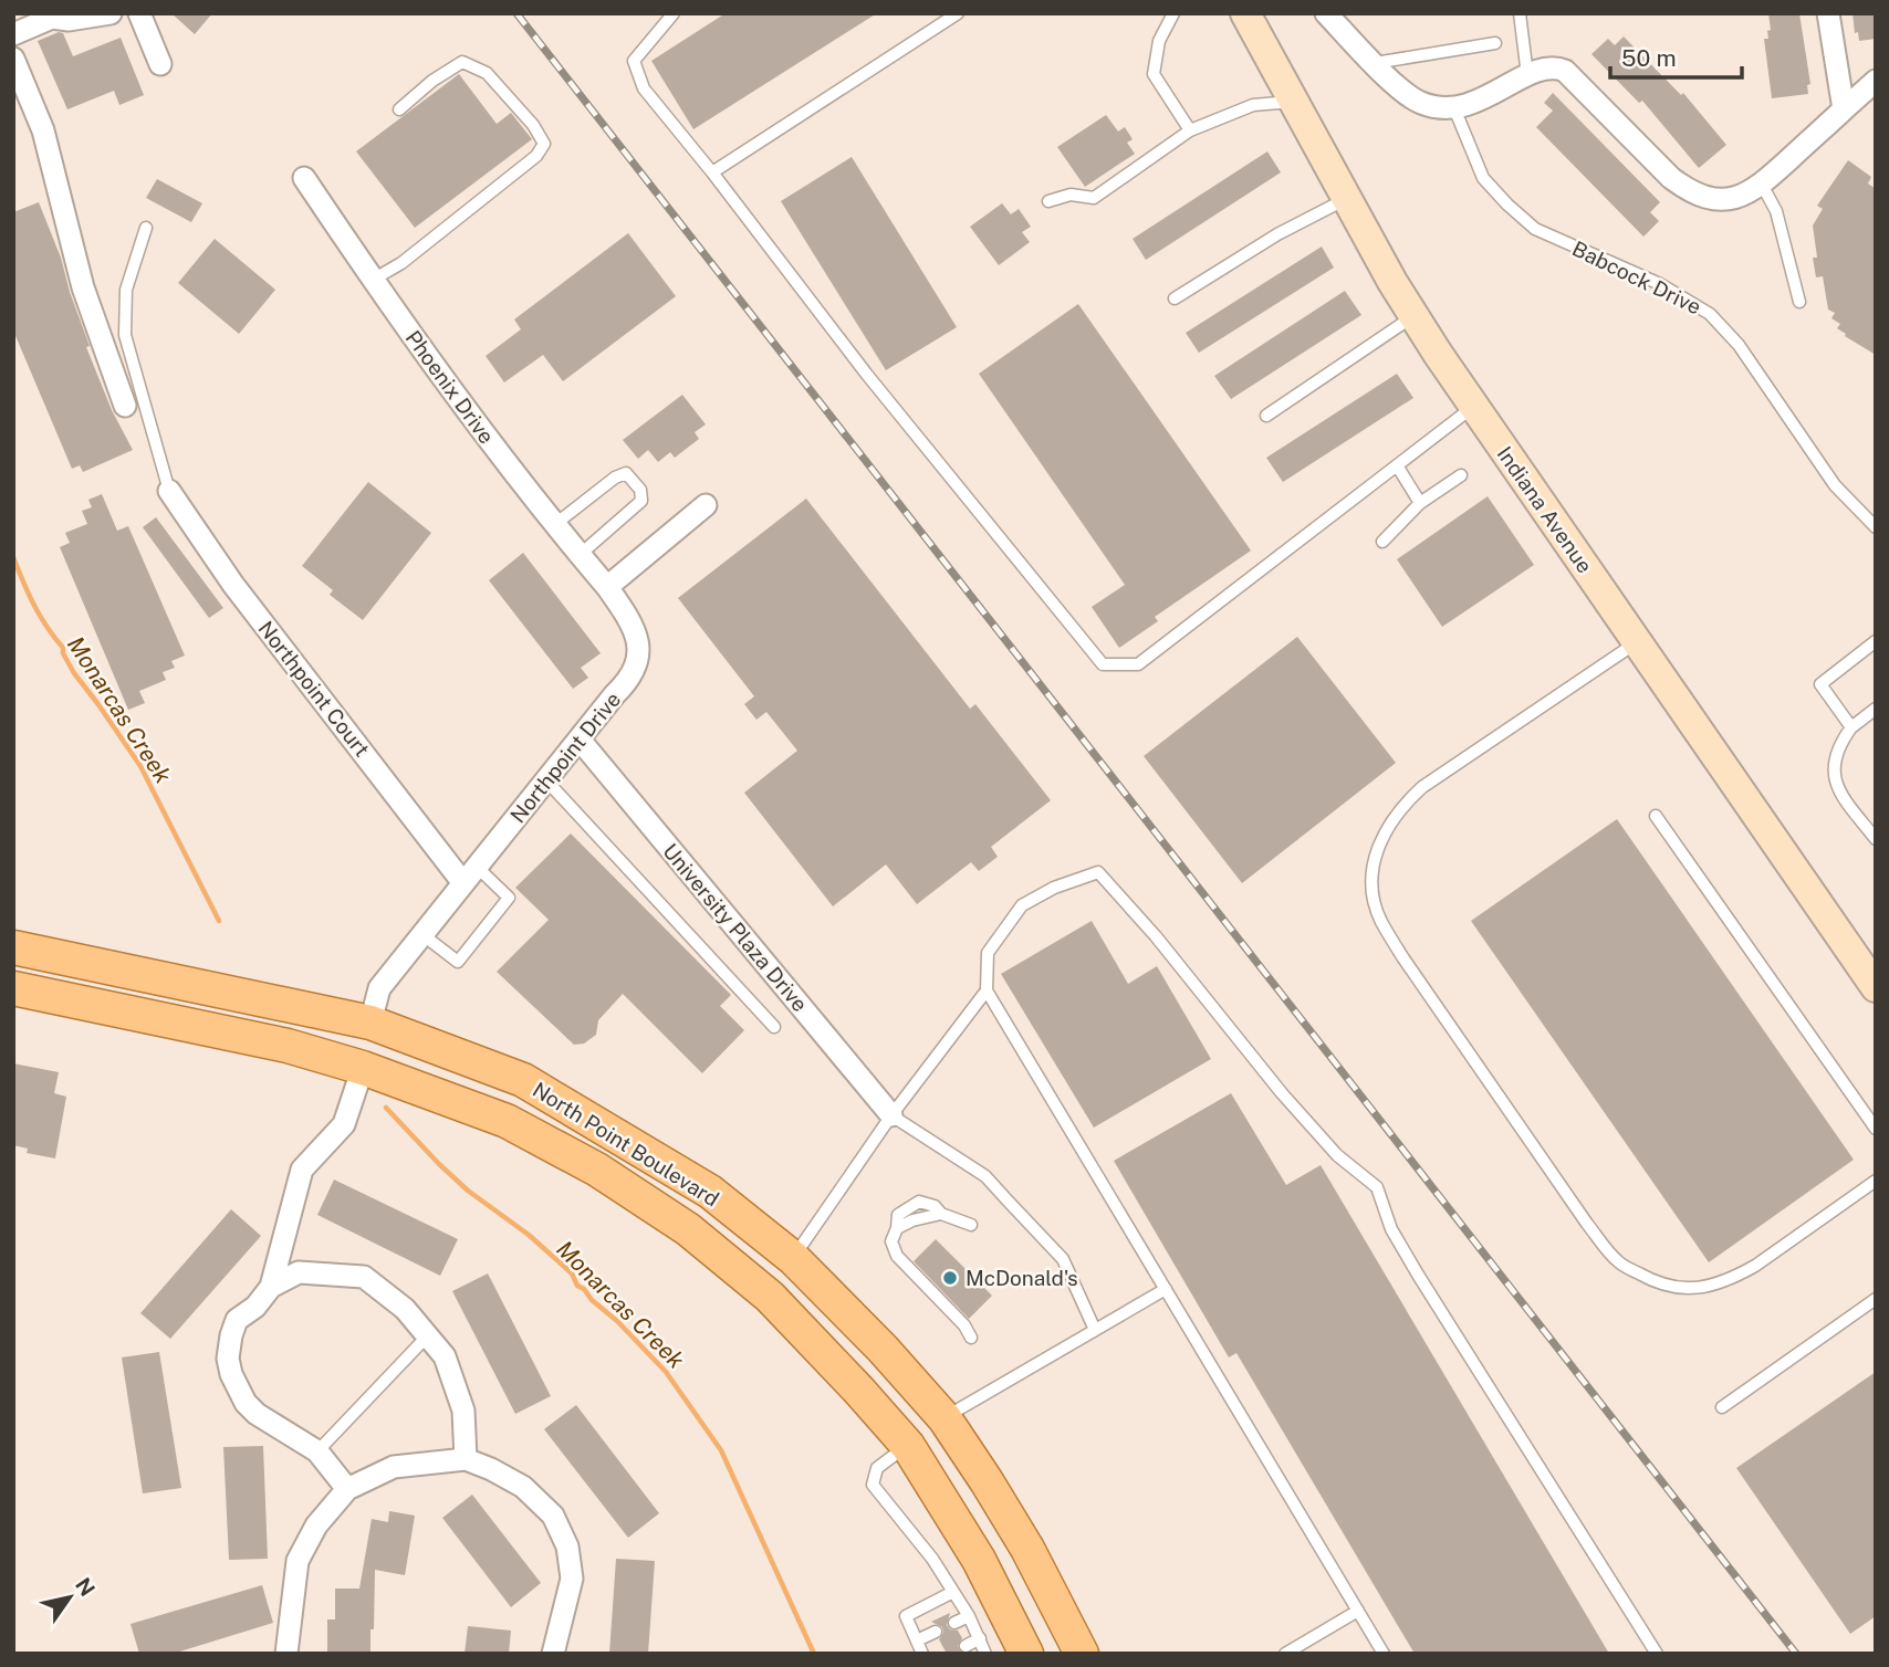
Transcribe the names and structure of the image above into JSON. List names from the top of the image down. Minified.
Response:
{"streets":{"main road":["Indiana Avenue","North Point Boulevard"],"street":["Phoenix Drive","Northpoint Court","Northpoint Drive","University Plaza Drive"],"lane":["Babcock Drive"]},"crossings":[["Phoenix Drive","Northpoint Drive"],["Northpoint Court","Northpoint Drive"],["Northpoint Drive","University Plaza Drive"],["Northpoint Drive","North Point Boulevard"]],"water":["Monarcas Creek"],"places":["McDonald's"],"scale_bar":"50 m","north":"top right"}
